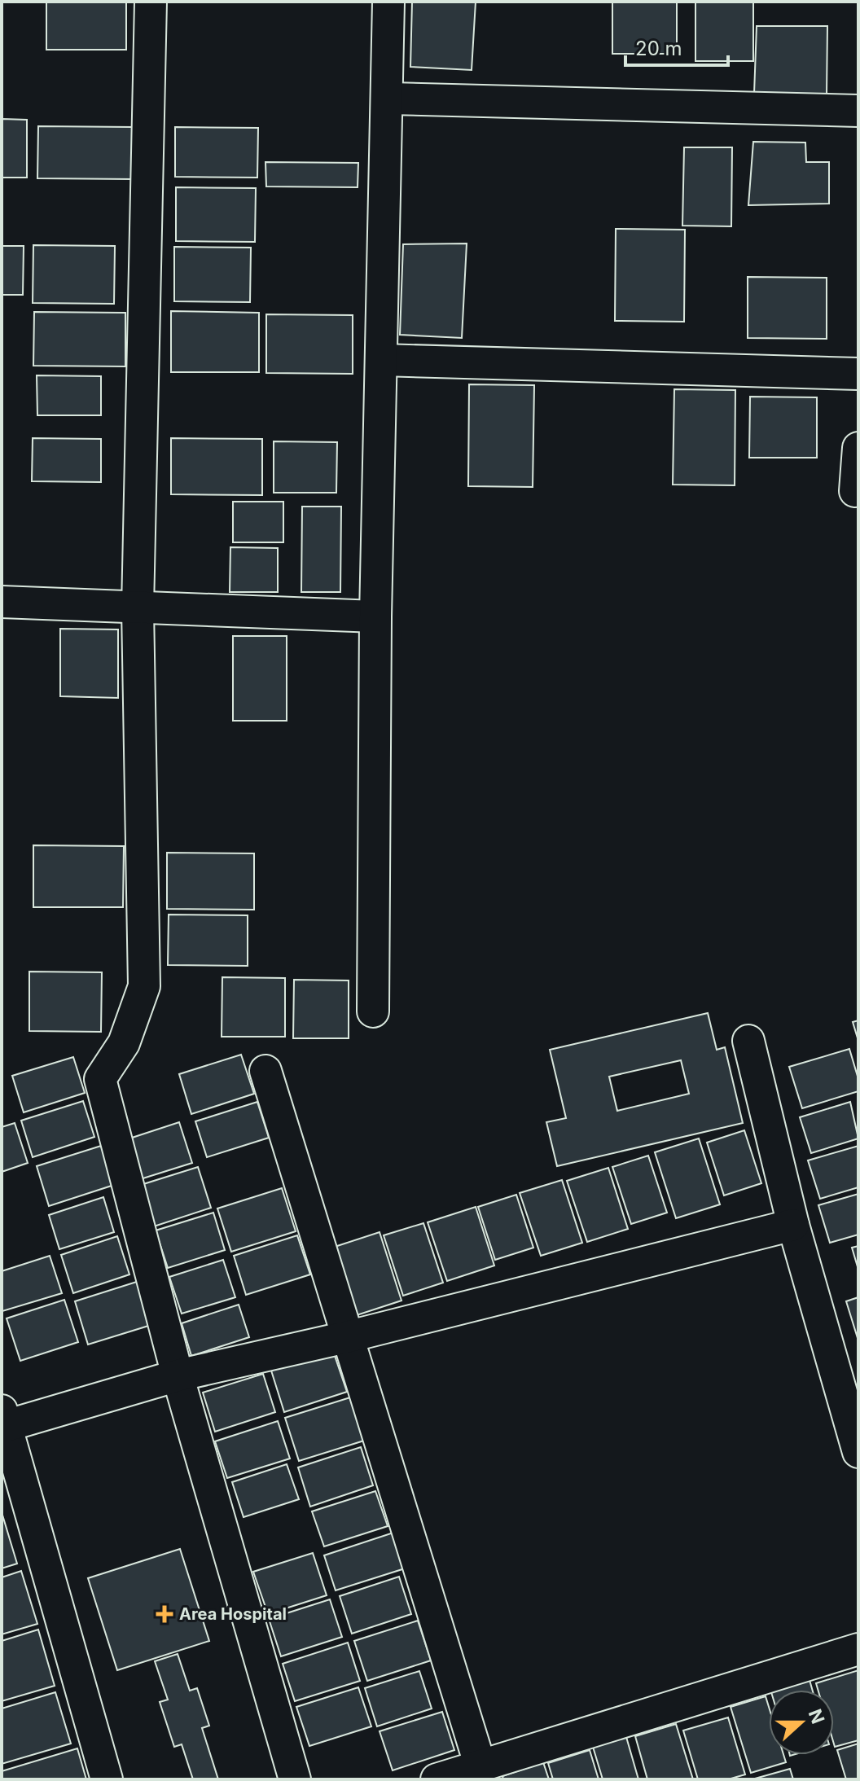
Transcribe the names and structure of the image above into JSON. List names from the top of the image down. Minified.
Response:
{"places":{"health":["Area Hospital"]},"scale_bar":"20 m","north":"right"}
